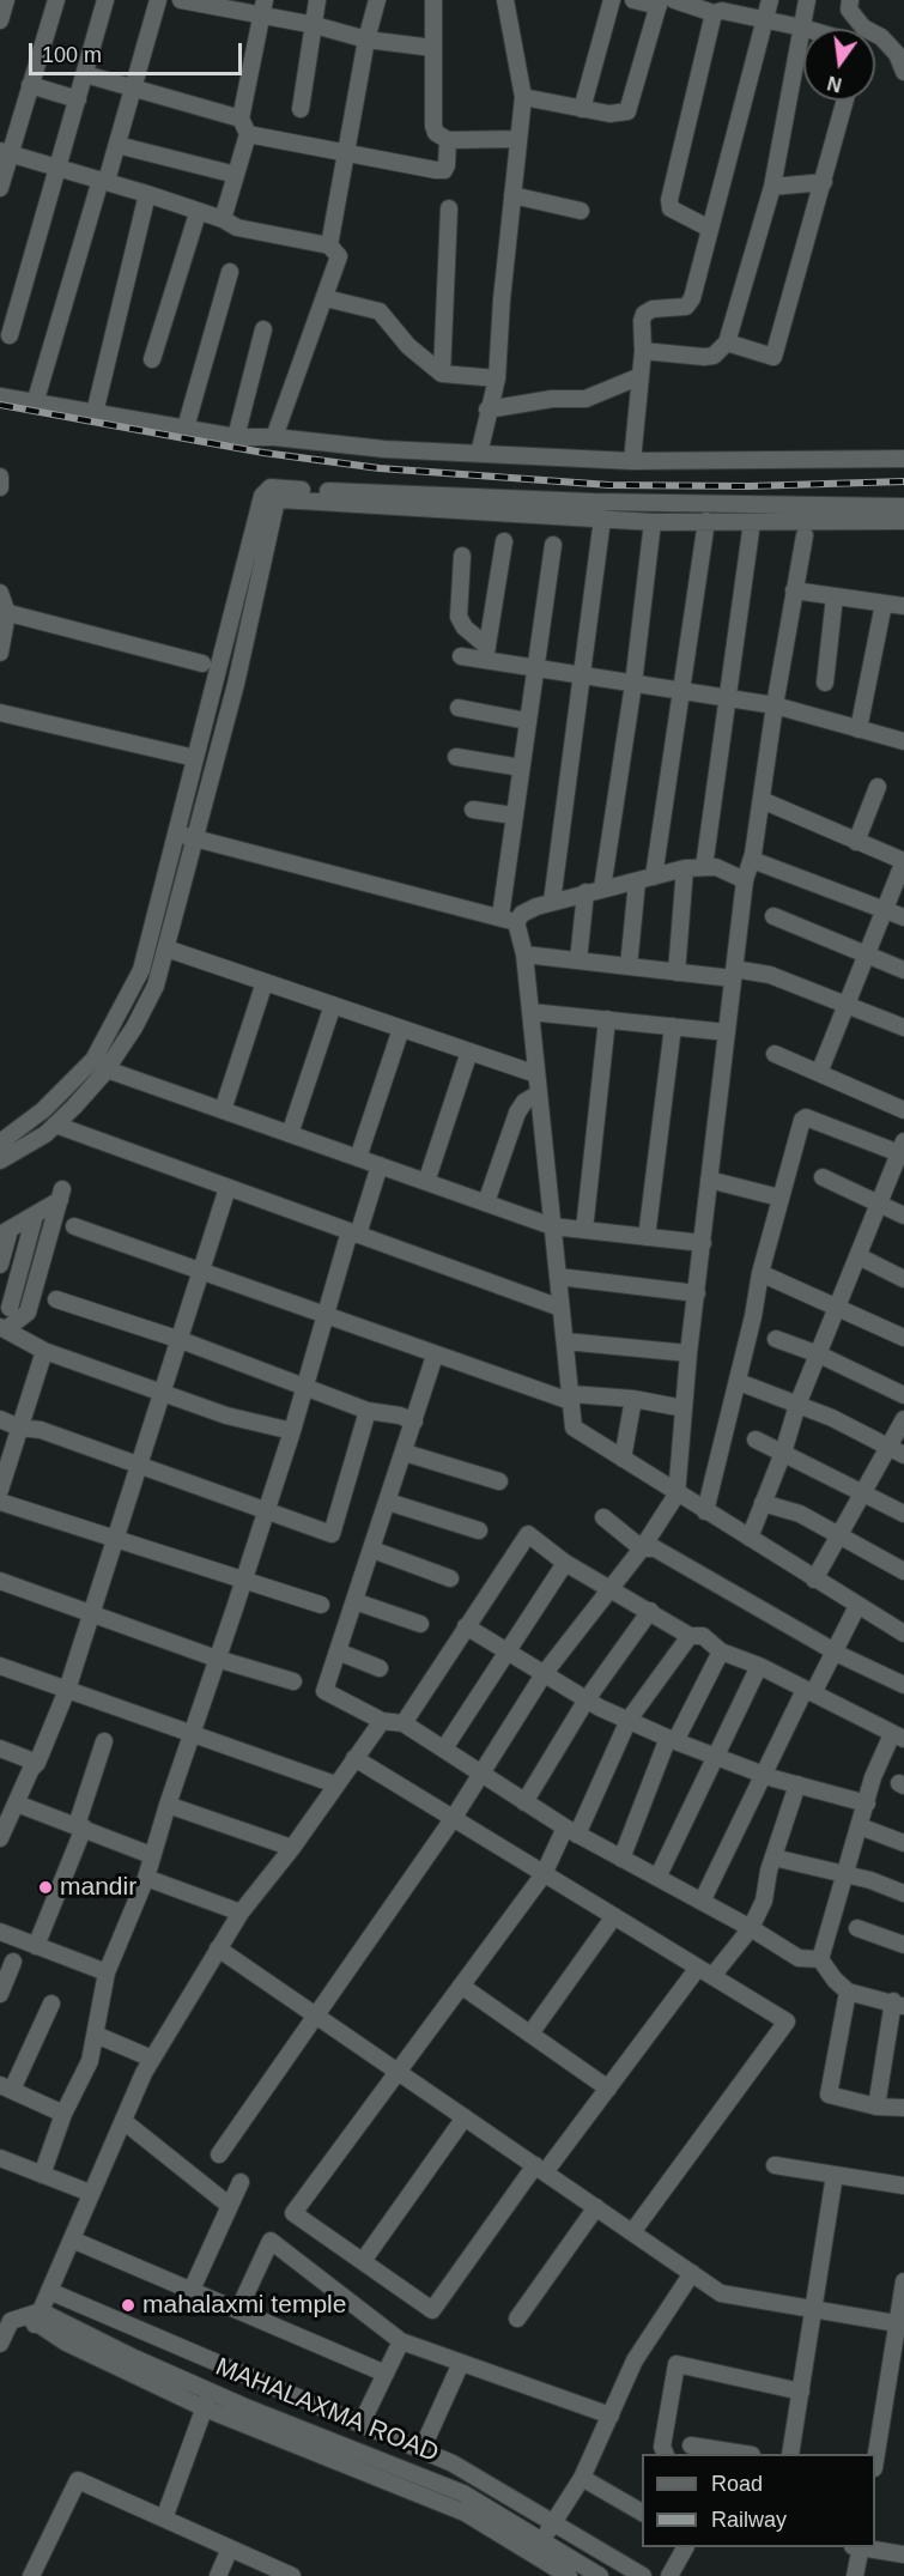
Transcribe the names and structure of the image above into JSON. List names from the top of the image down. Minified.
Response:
{"streets":{"street":["MAHALAXMA ROAD"]},"places":["mandir","mahalaxmi temple"],"legend":["Road","Railway"],"scale_bar":"100 m","north":"bottom"}
